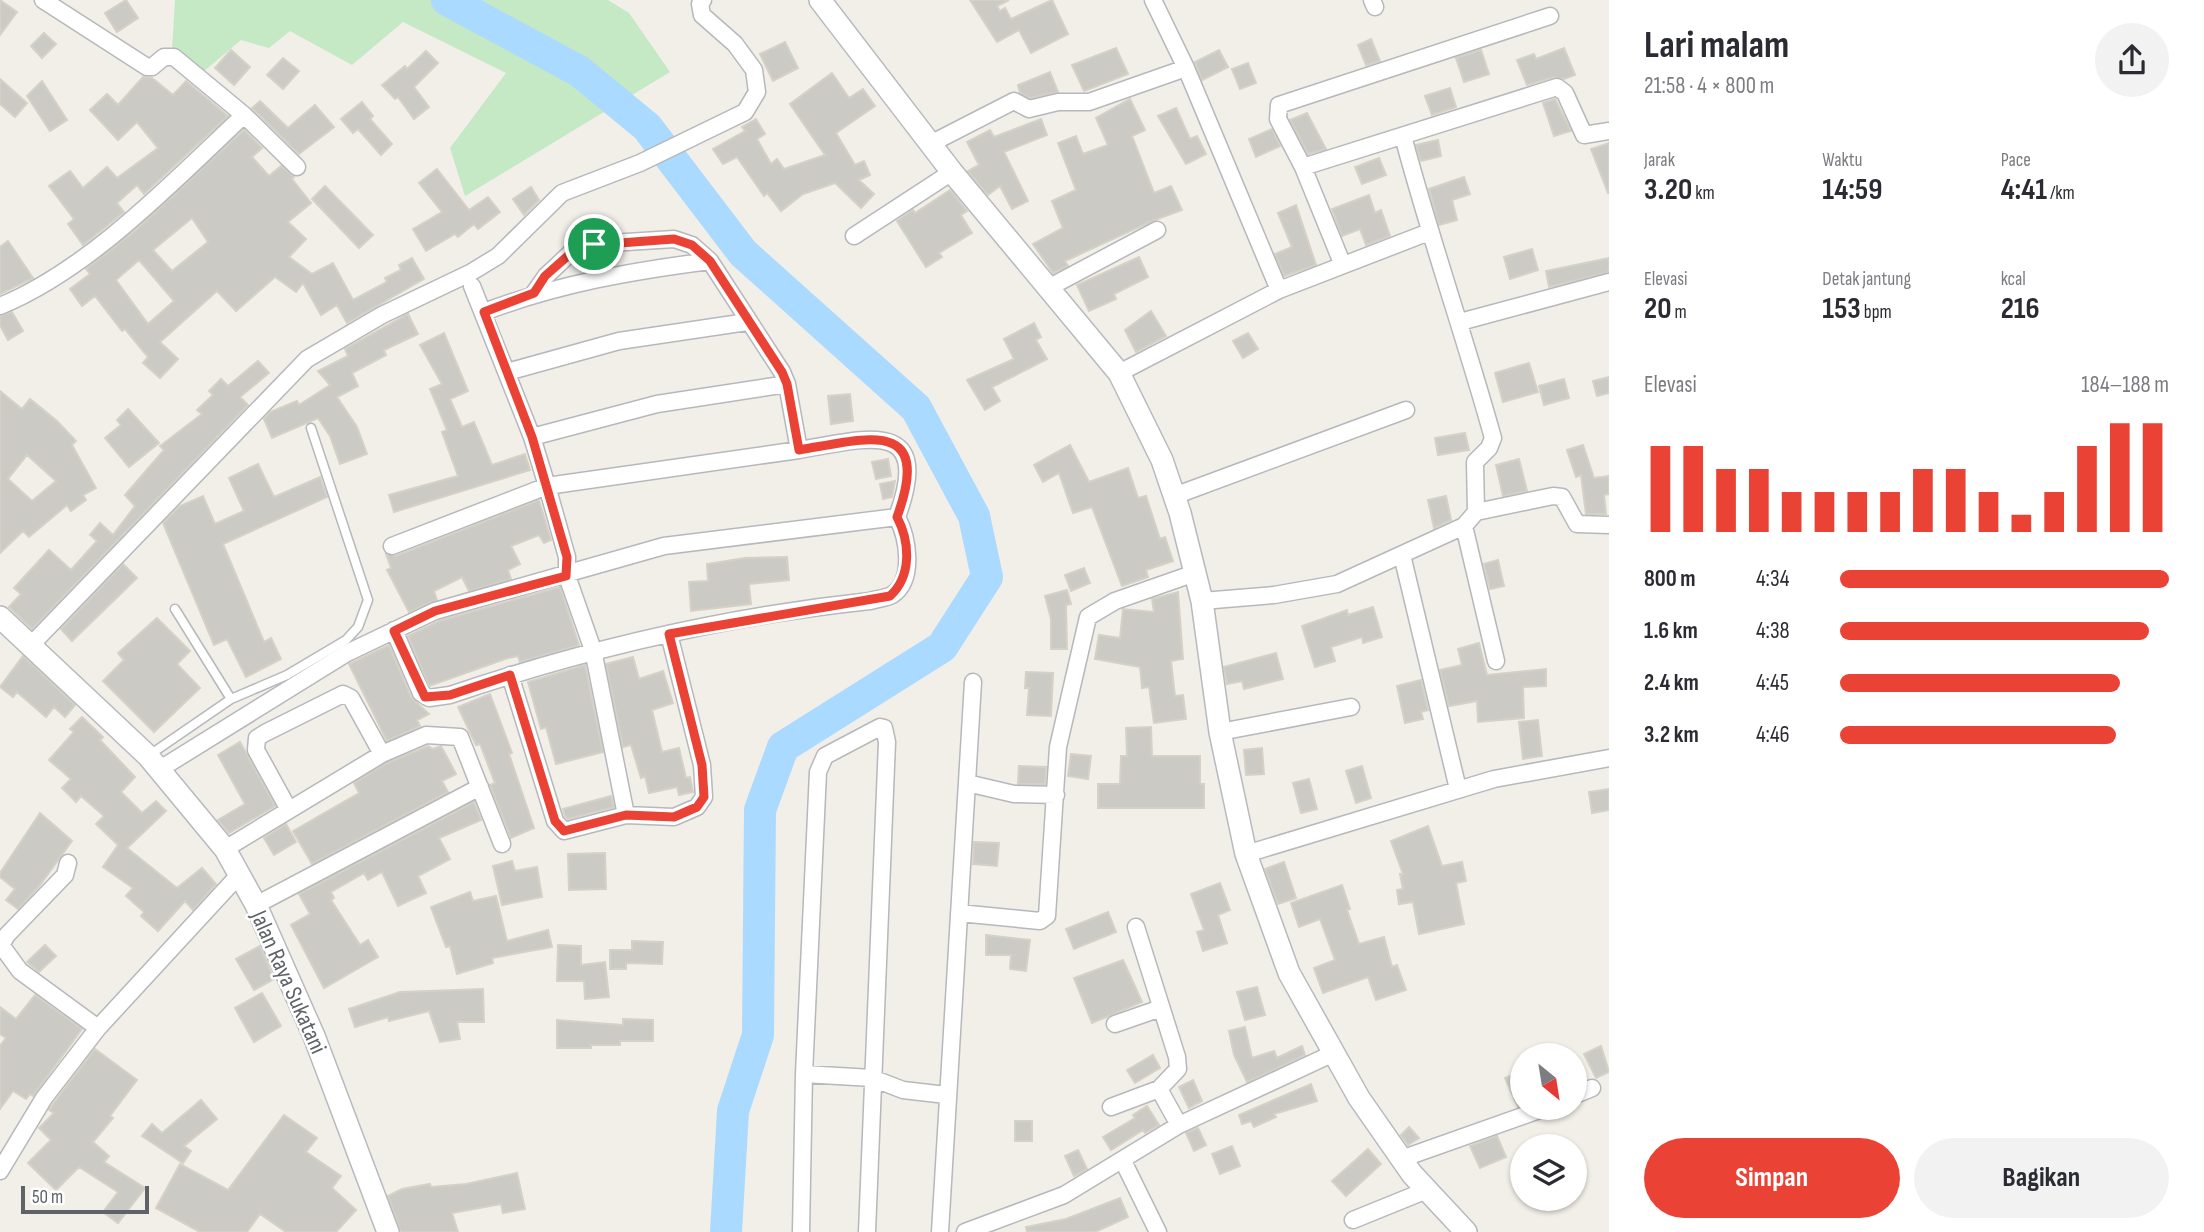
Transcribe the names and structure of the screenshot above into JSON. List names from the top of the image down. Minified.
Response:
{"streets":{"street":["Jalan Raya Sukatani"]},"scale_bar":"50 m","north":"bottom right","page":{"heading":["Lari malam","21:58 · 4 × 800 m"],"stats":[["Jarak","3.20 km"],["Waktu","14:59"],["Pace","4:41 /km"],["Elevasi","20 m"],["Detak jantung","153 bpm"],["kcal","216"]],"chart":["Elevasi","184–188 m"],"list":[{"name":"800 m","note":"4:34"},{"name":"1.6 km","note":"4:38"},{"name":"2.4 km","note":"4:45"},{"name":"3.2 km","note":"4:46"}],"buttons":["Simpan","Bagikan"],"scale":"50 m"}}
